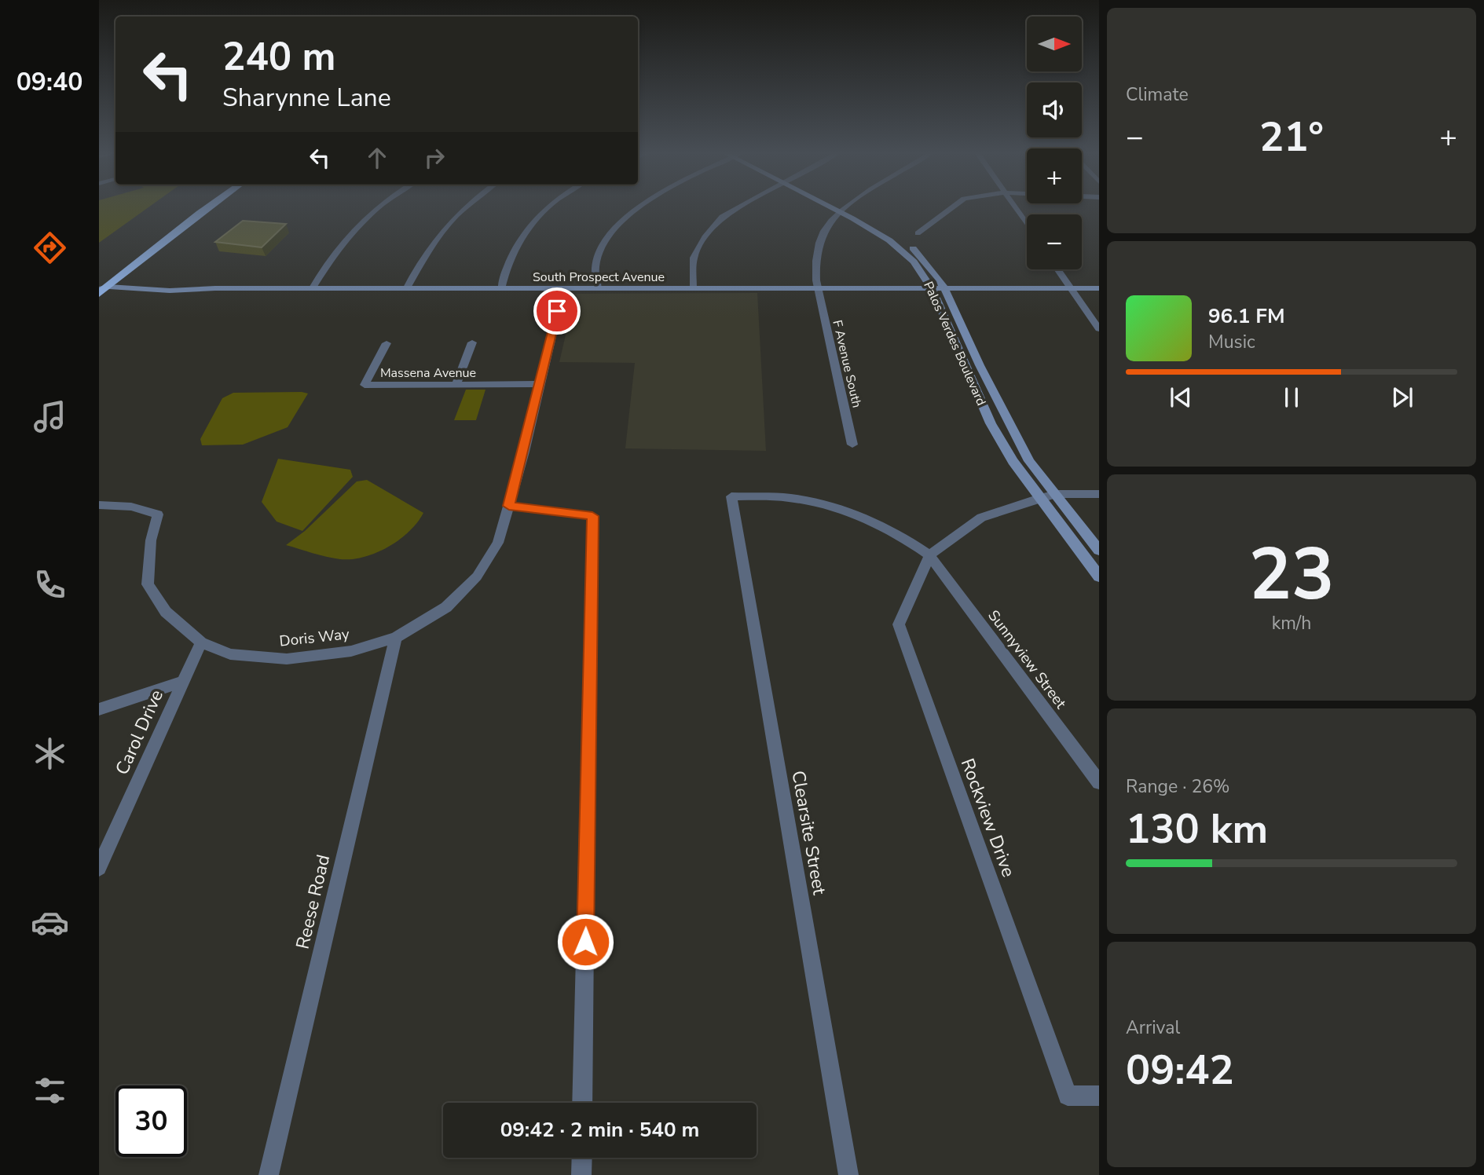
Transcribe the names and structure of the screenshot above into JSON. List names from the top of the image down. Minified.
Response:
{"streets":{"main road":["South Prospect Avenue","Palos Verdes Boulevard"],"street":["F Avenue South","Massena Avenue","Doris Way","Sunnyview Street","Carol Drive","Rockview Drive","Clearsite Street","Reese Road"]},"crossings":[["South Prospect Avenue","Palos Verdes Boulevard"],["South Prospect Avenue","F Avenue South"],["South Prospect Avenue","Doris Way"],["Palos Verdes Boulevard","F Avenue South"],["Massena Avenue","Doris Way"],["Doris Way","Carol Drive"],["Doris Way","Reese Road"],["Sunnyview Street","Rockview Drive"],["Sunnyview Street","Clearsite Street"]],"north":"right","page":{"tabs":"09:40","tile":["Climate",["23","km/h"],["Range · 26%","130 km"],["Arrival","09:42"]],"map_buttons":["+","−"],"turn":["240 m","Sharynne Lane"],"heat":["−","21°","+"],"song":["96.1 FM","Music"],"limit":"30","trip":"09:42 · 2 min · 540 m"}}
